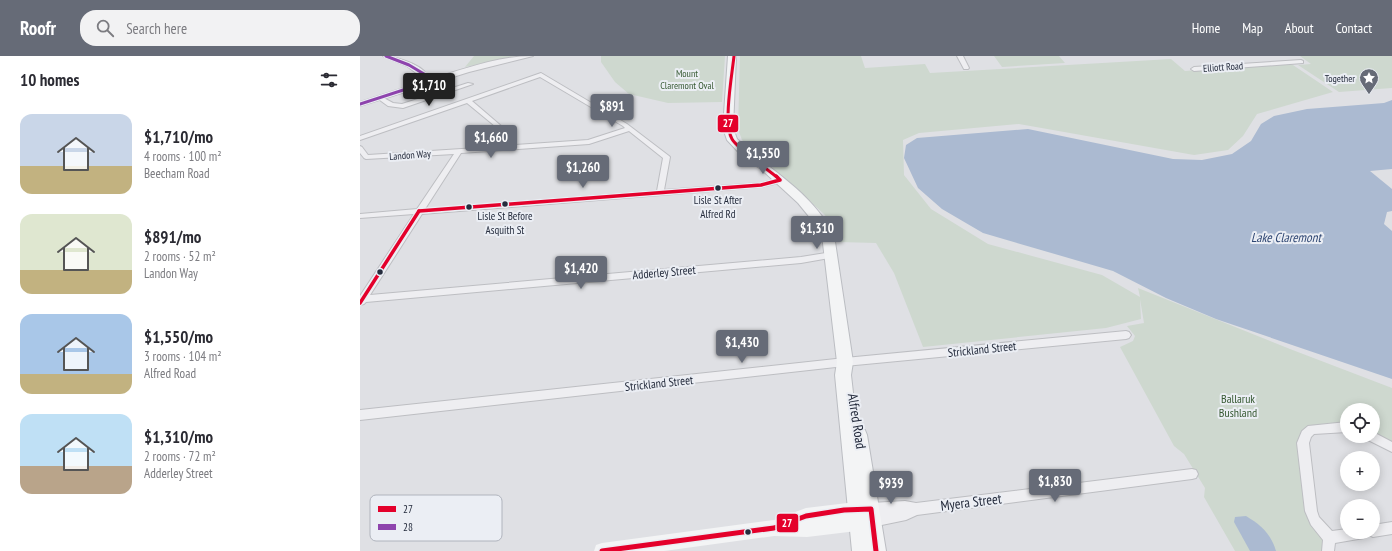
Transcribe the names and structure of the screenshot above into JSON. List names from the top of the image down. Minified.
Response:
{"streets":{"main road":["Alfred Road"],"street":["Elliott Road","Landon Way","Adderley Street","Strickland Street","Myera Street"]},"crossings":[["Adderley Street","Alfred Road"],["Strickland Street","Alfred Road"],["Alfred Road","Myera Street"]],"water":["Lake Claremont"],"parks":["Mount Claremont Oval","Ballaruk Bushland"],"places":{"place":["Together"],"other":["Lisle St After Alfred Rd","Lisle St Before Asquith St"]},"lines":["transit line 27","transit line 28"],"legend":["27","28"],"page":{"header":"Roofr","search":"Search here","nav":["Home","Map","About","Contact"],"heading":"10 homes","price":["$1,710","$891","$1,660","$1,550","$1,260","$1,310","$1,420","$1,430","$1,830","$939"],"list":[{"name":"$1,710/mo","note":"4 rooms · 100 m² · Beecham Road"},{"name":"$891/mo","note":"2 rooms · 52 m² · Landon Way"},{"name":"$1,550/mo","note":"3 rooms · 104 m² · Alfred Road"},{"name":"$1,310/mo","note":"2 rooms · 72 m² · Adderley Street"}],"map_buttons":["+","−"]}}
